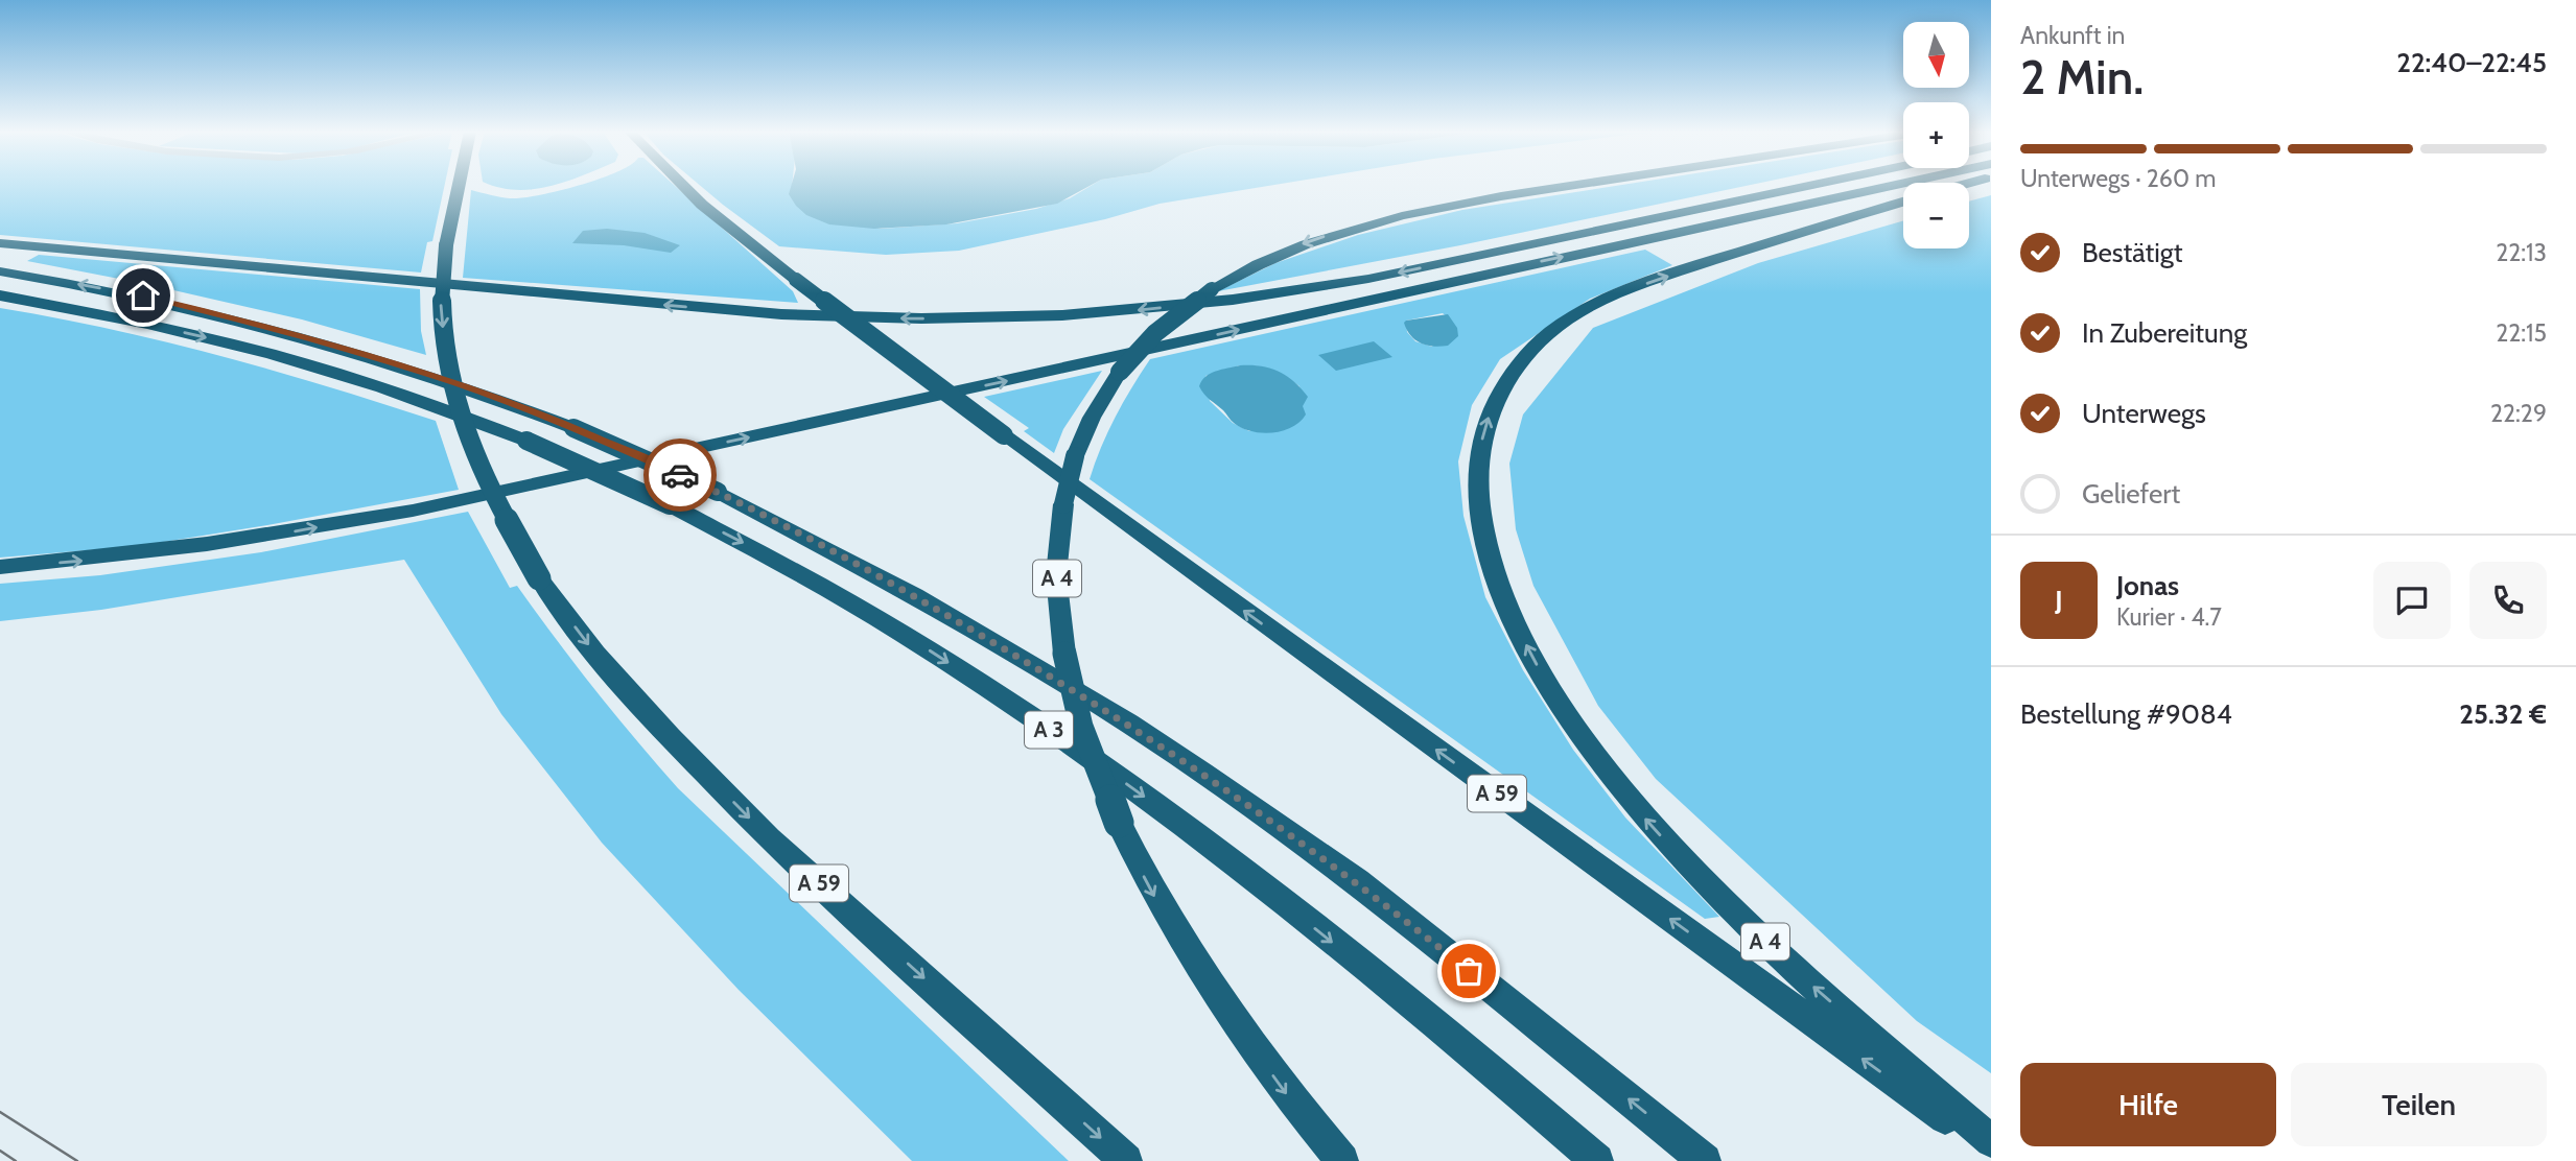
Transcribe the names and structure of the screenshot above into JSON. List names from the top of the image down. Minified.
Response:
{"streets":{"highway":["A 4","A 3","A 59"]},"north":"bottom","page":{"heading":["2 Min.","Ankunft in","22:40–22:45"],"panel":["Jonas","Kurier · 4.7","Bestellung #9084","25.32 €"],"map_buttons":["+","−"],"bar":"Unterwegs · 260 m","list":[["Bestätigt","22:13"],["In Zubereitung","22:15"],["Unterwegs","22:29"],"Geliefert"],"round":"J","buttons":["Hilfe","Teilen"]}}
